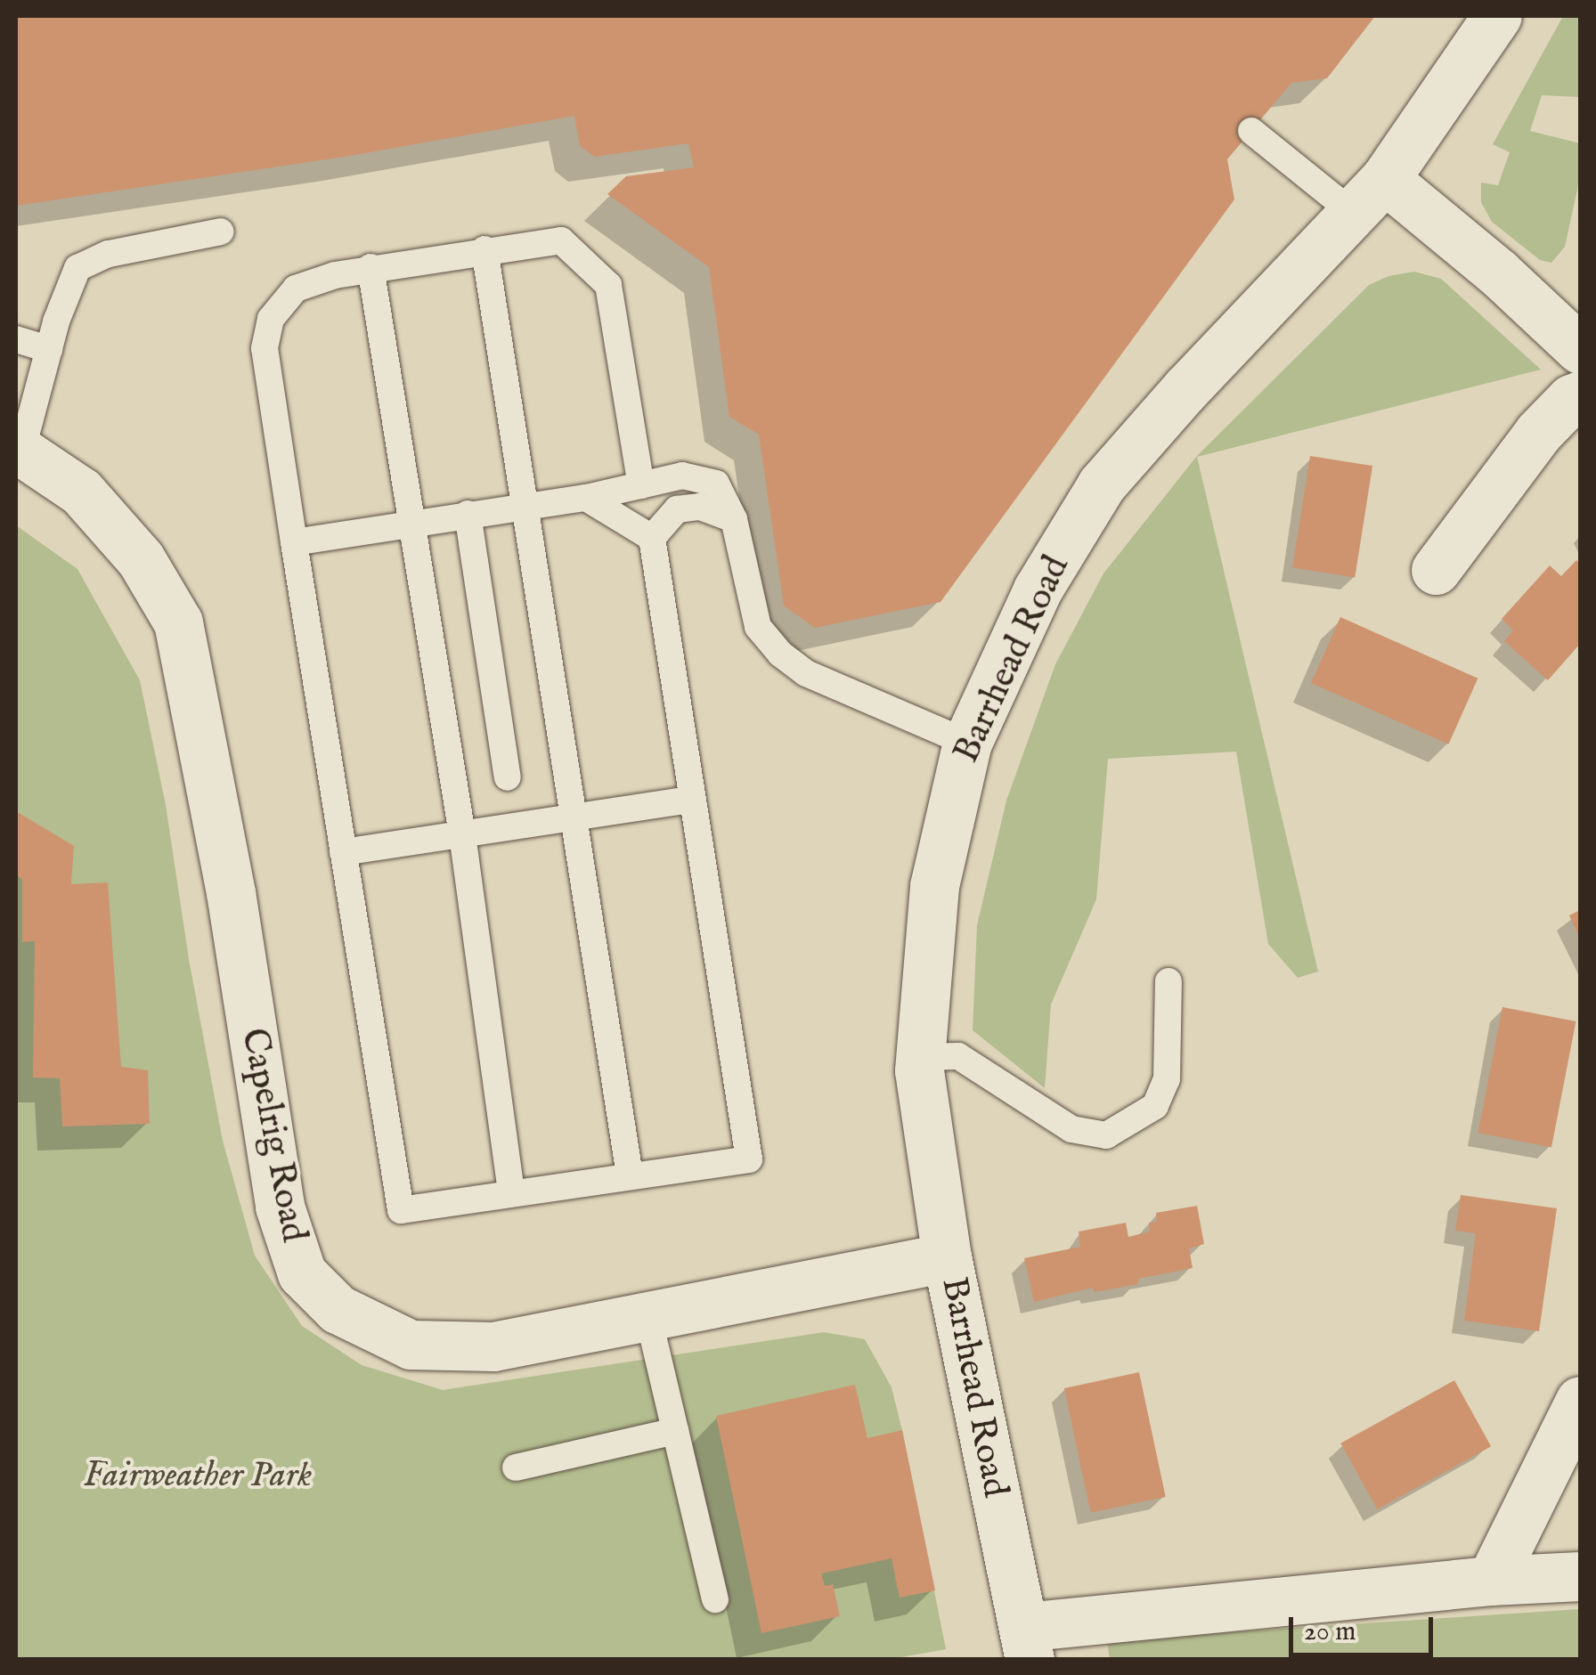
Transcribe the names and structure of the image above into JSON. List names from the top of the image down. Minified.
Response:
{"streets":{"street":["Barrhead Road","Capelrig Road"]},"crossings":[["Barrhead Road","Capelrig Road"]],"parks":["Fairweather Park"],"scale_bar":"20 m"}
